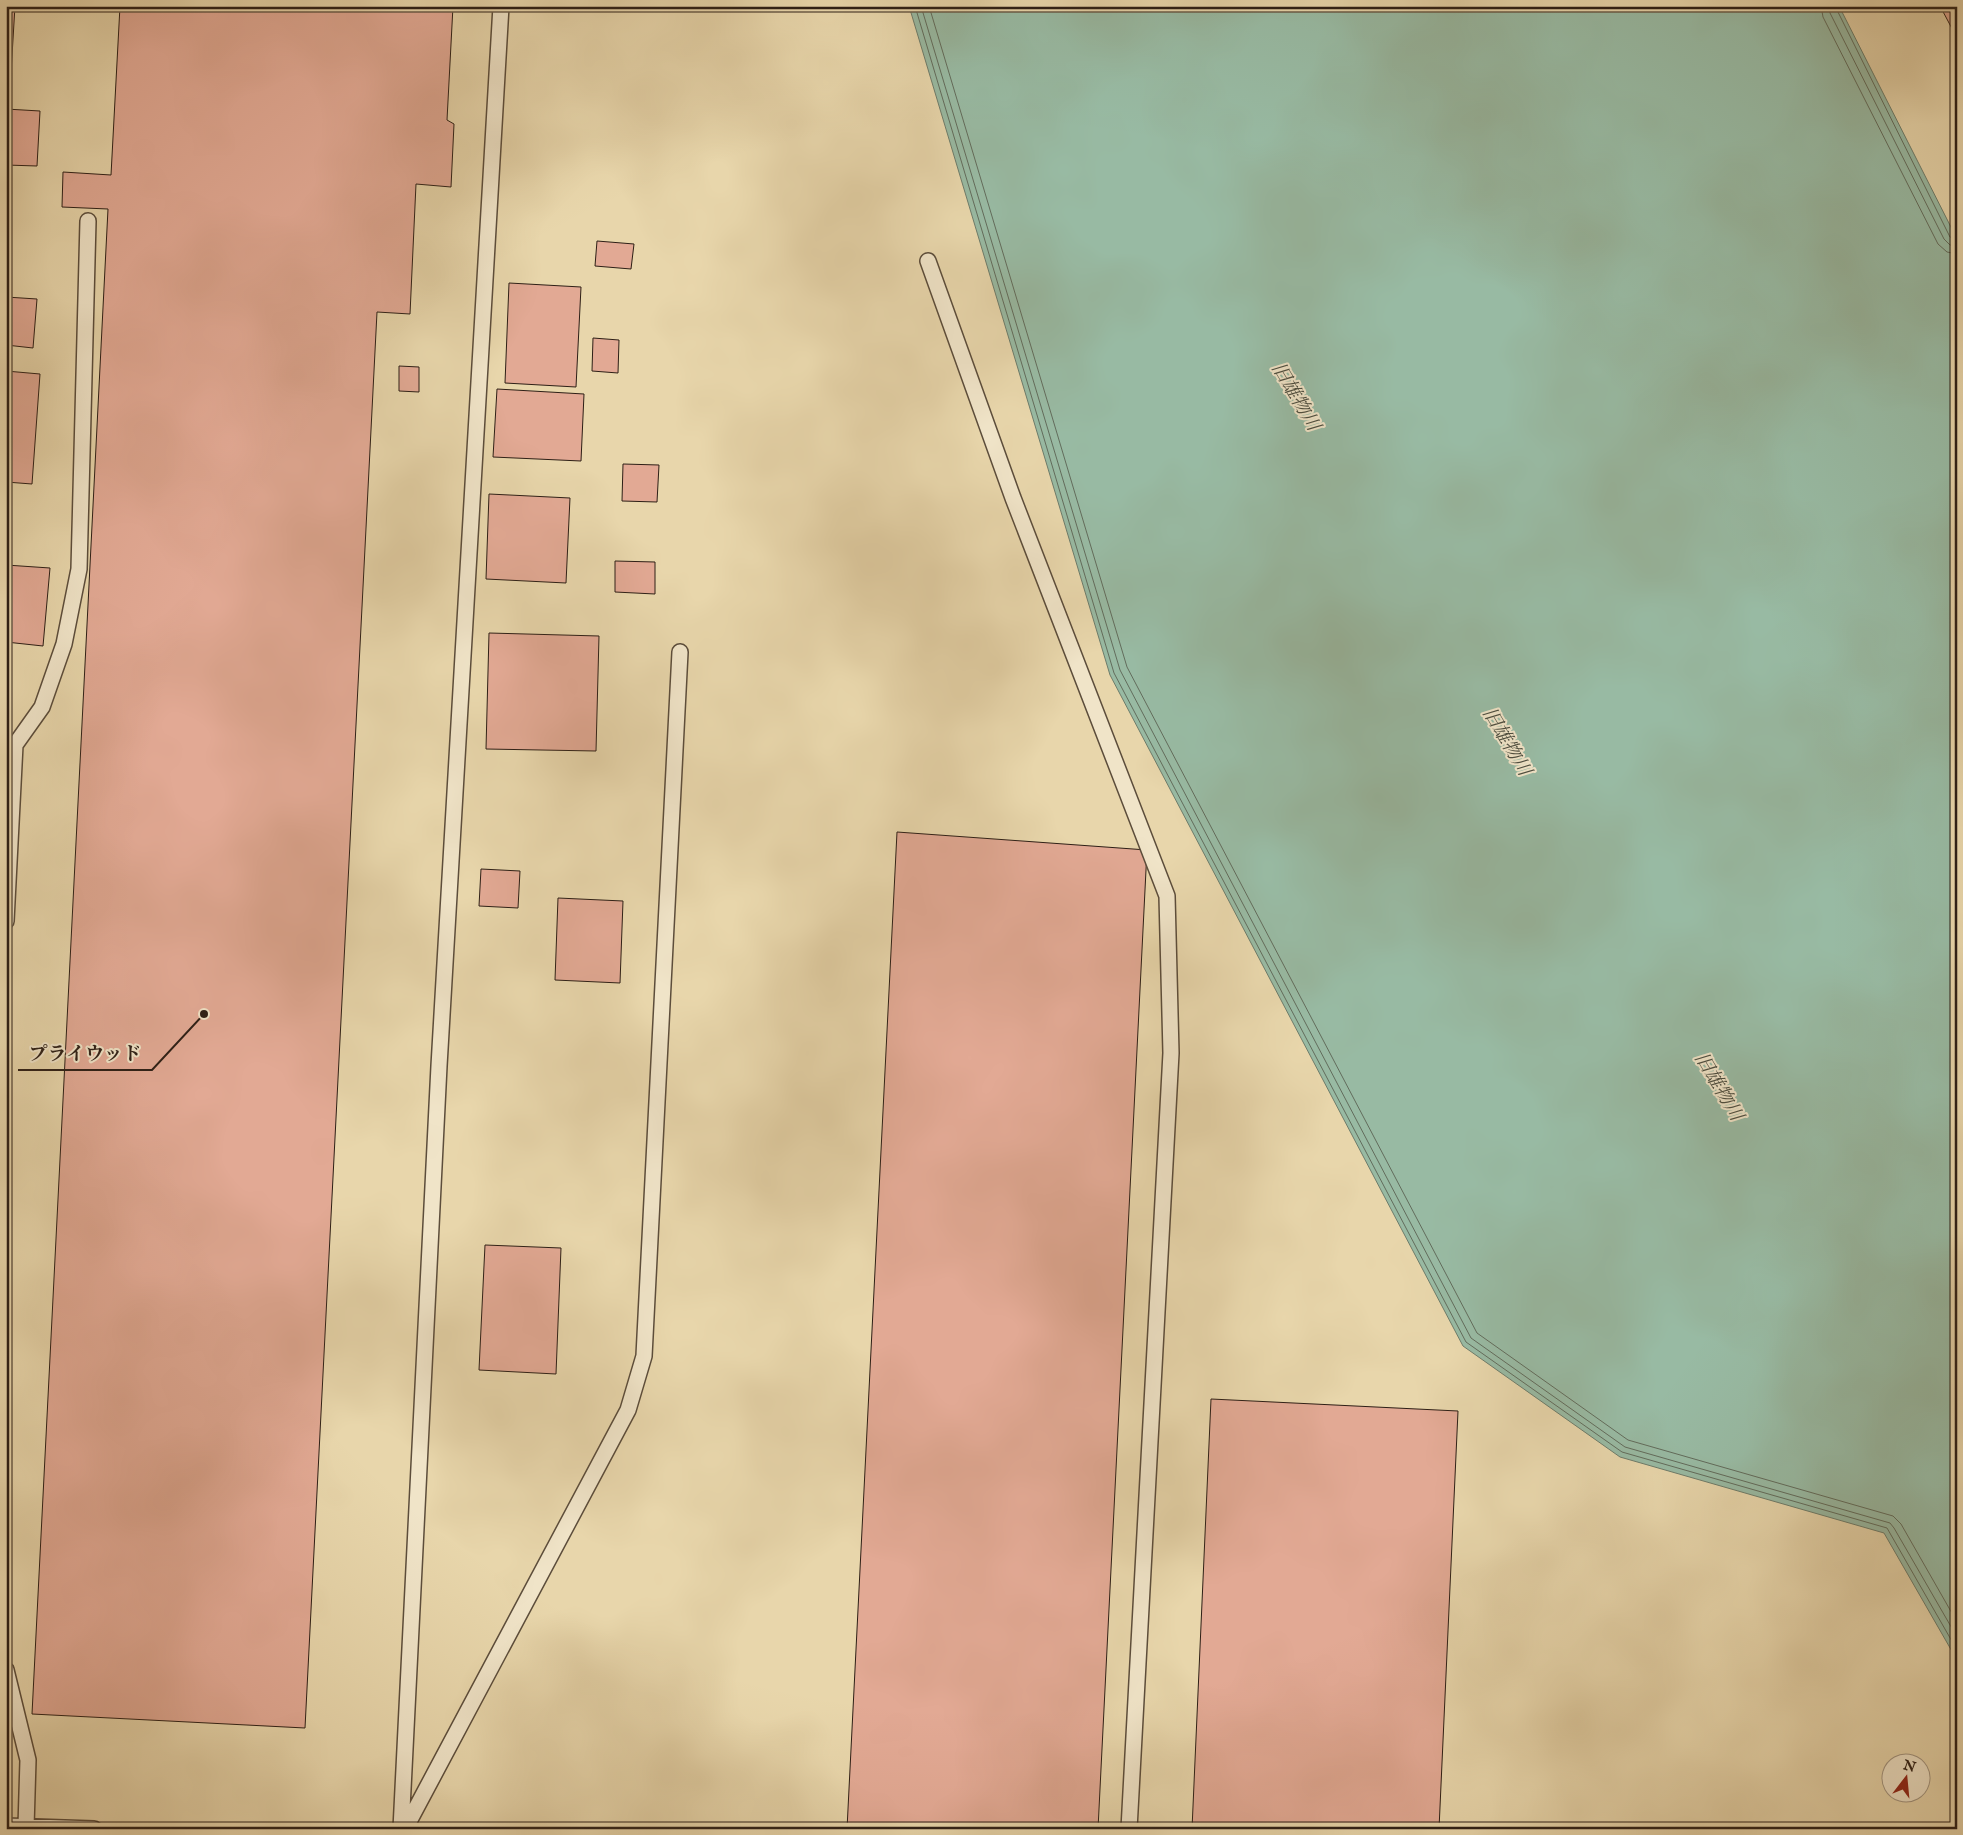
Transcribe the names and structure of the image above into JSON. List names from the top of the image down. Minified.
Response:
{"water":["旧雄物川"],"places":["プライウッド"],"north":"top"}
